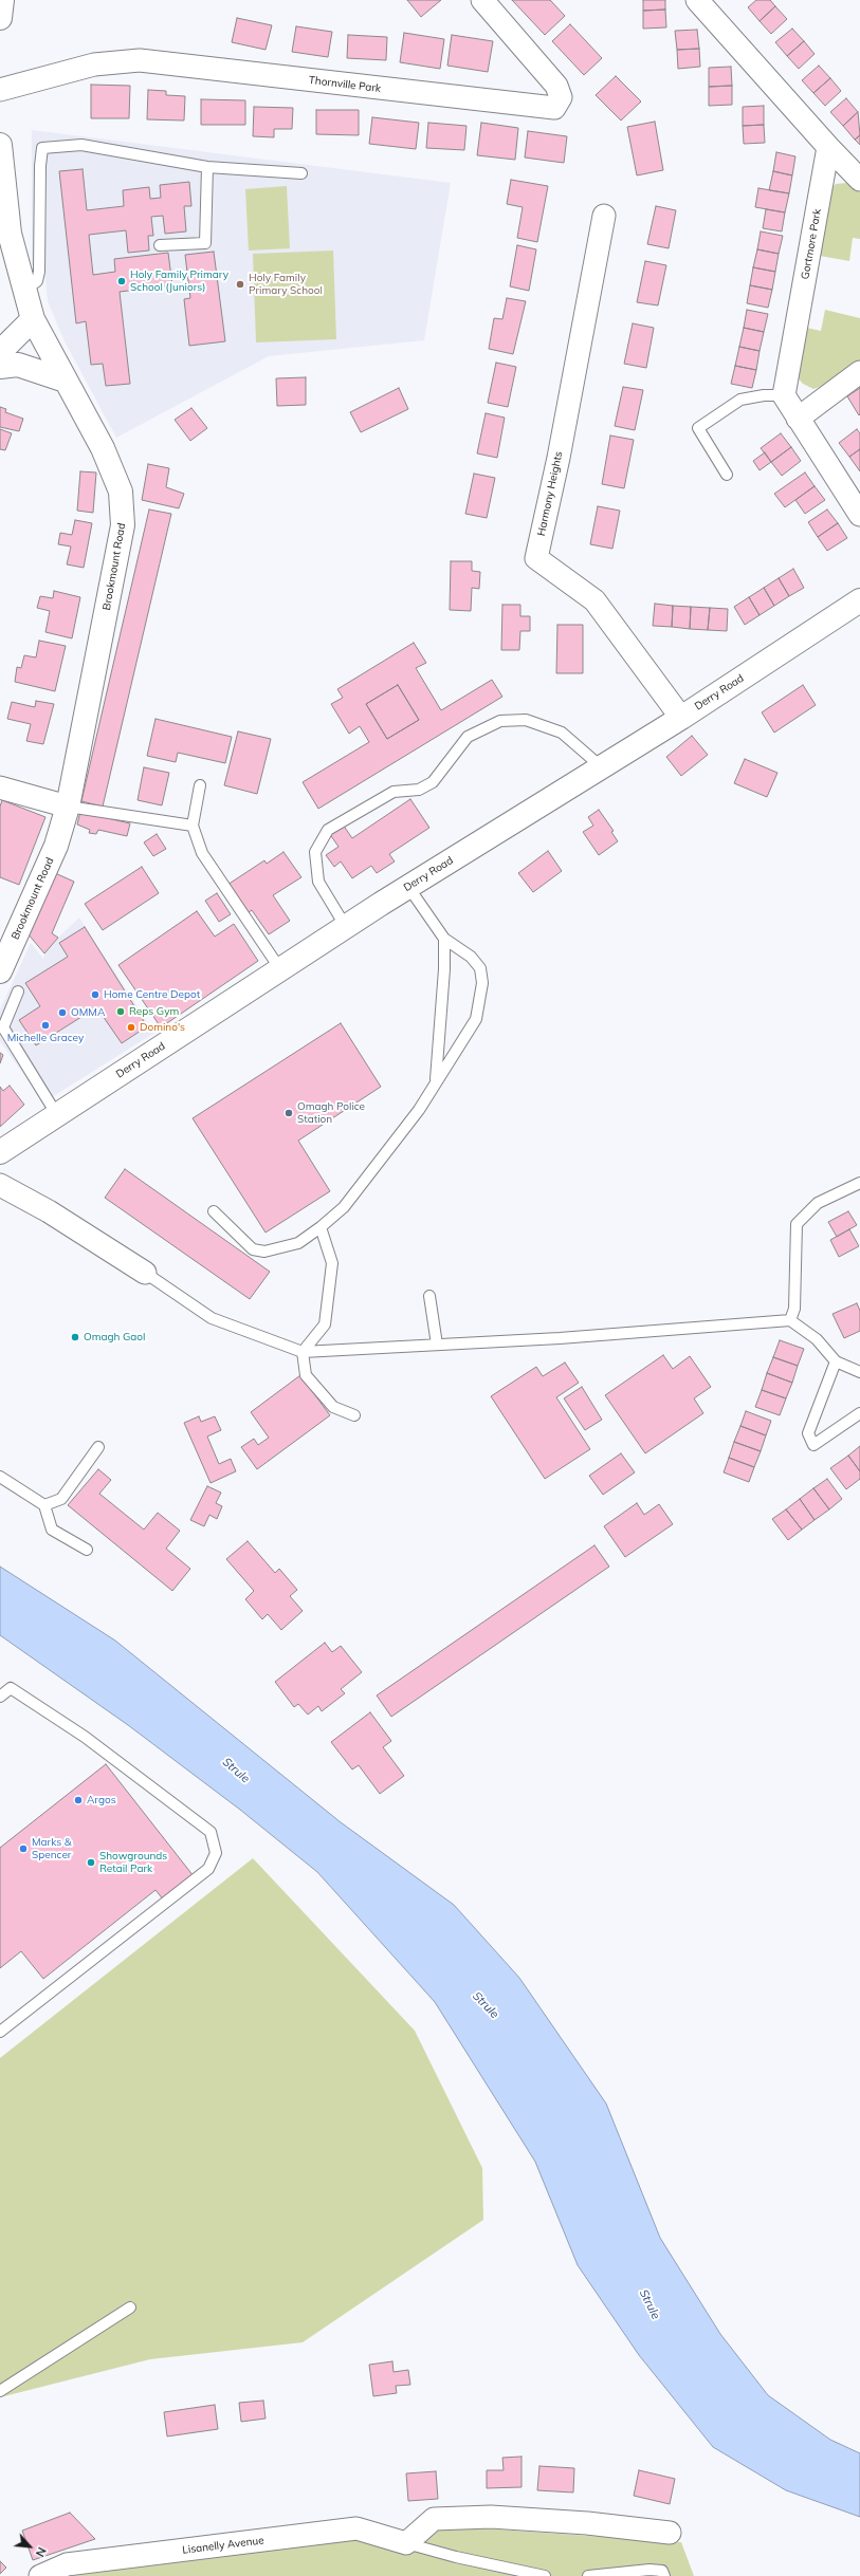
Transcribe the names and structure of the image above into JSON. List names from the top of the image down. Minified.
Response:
{"streets":{"main road":["Brookmount Road","Derry Road"],"street":["Thornville Park","Gortmore Park","Harmony Heights","Lisanelly Avenue"]},"crossings":[["Harmony Heights","Derry Road"]],"water":["Strule"],"places":["Holy Family Primary School (Juniors)","Holy Family Primary School","Home Centre Depot","Reps Gym","OMMA","Michelle Gracey","Domino's","Omagh Police Station","Omagh Gaol","Argos","Marks & Spencer","Showgrounds Retail Park"],"north":"bottom right"}
